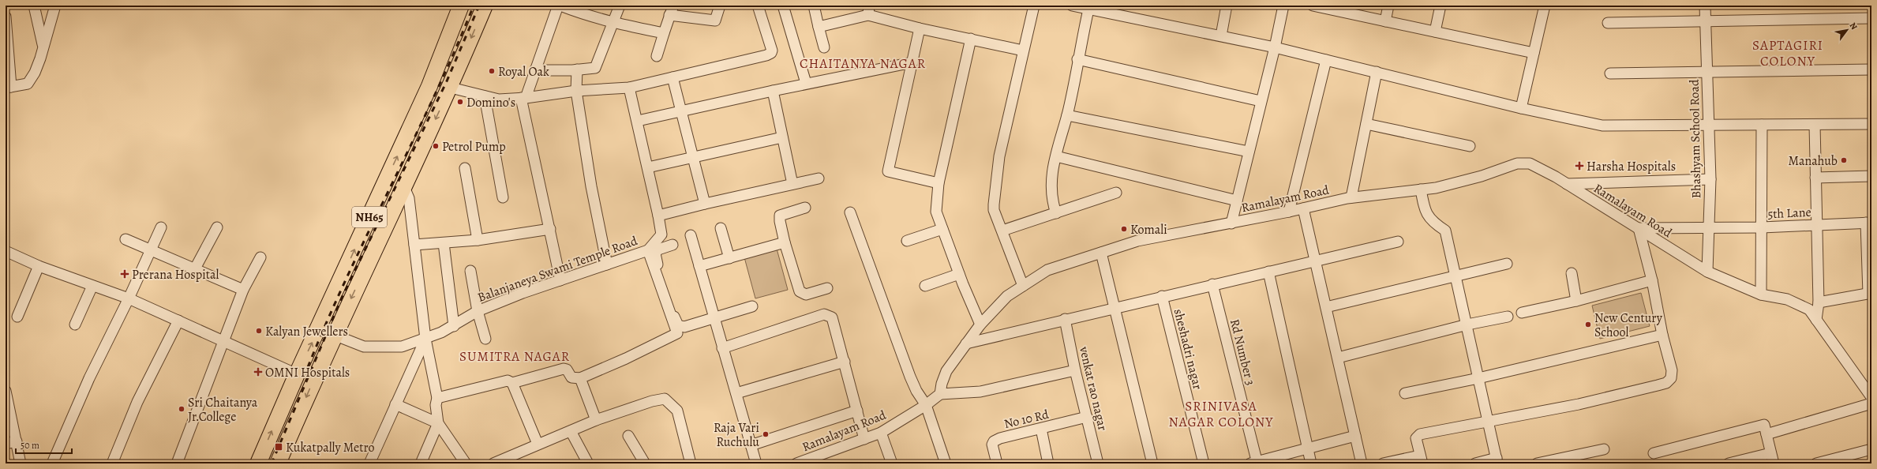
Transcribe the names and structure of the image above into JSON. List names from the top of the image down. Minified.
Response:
{"streets":{"highway":["NH65"],"street":["Bhashyam School Road","Ramalayam Road","5th Lane","Balanjaneya Swami Temple Road","sheshadri nagar","Rd Number 3","venkat rao nagar","No 10 Rd"]},"crossings":[["Bhashyam School Road","Ramalayam Road"],["Bhashyam School Road","5th Lane"],["Ramalayam Road","5th Lane"],["NH65","Balanjaneya Swami Temple Road"],["venkat rao nagar","No 10 Rd"]],"districts":["SAPTAGIRI COLONY","CHAITANYA NAGAR","SUMITRA NAGAR","SRINIVASA NAGAR COLONY"],"places":{"other":["Royal Oak","Domino's","Petrol Pump","Manahub","Komali","New Century School","Kalyan Jewellers","Sri Chaitanya Jr.College","Raja Vari Ruchulu"],"health":["Harsha Hospitals","Prerana Hospital","OMNI Hospitals"],"transit":["Kukatpally Metro"]},"scale_bar":"50 m","north":"top right"}
